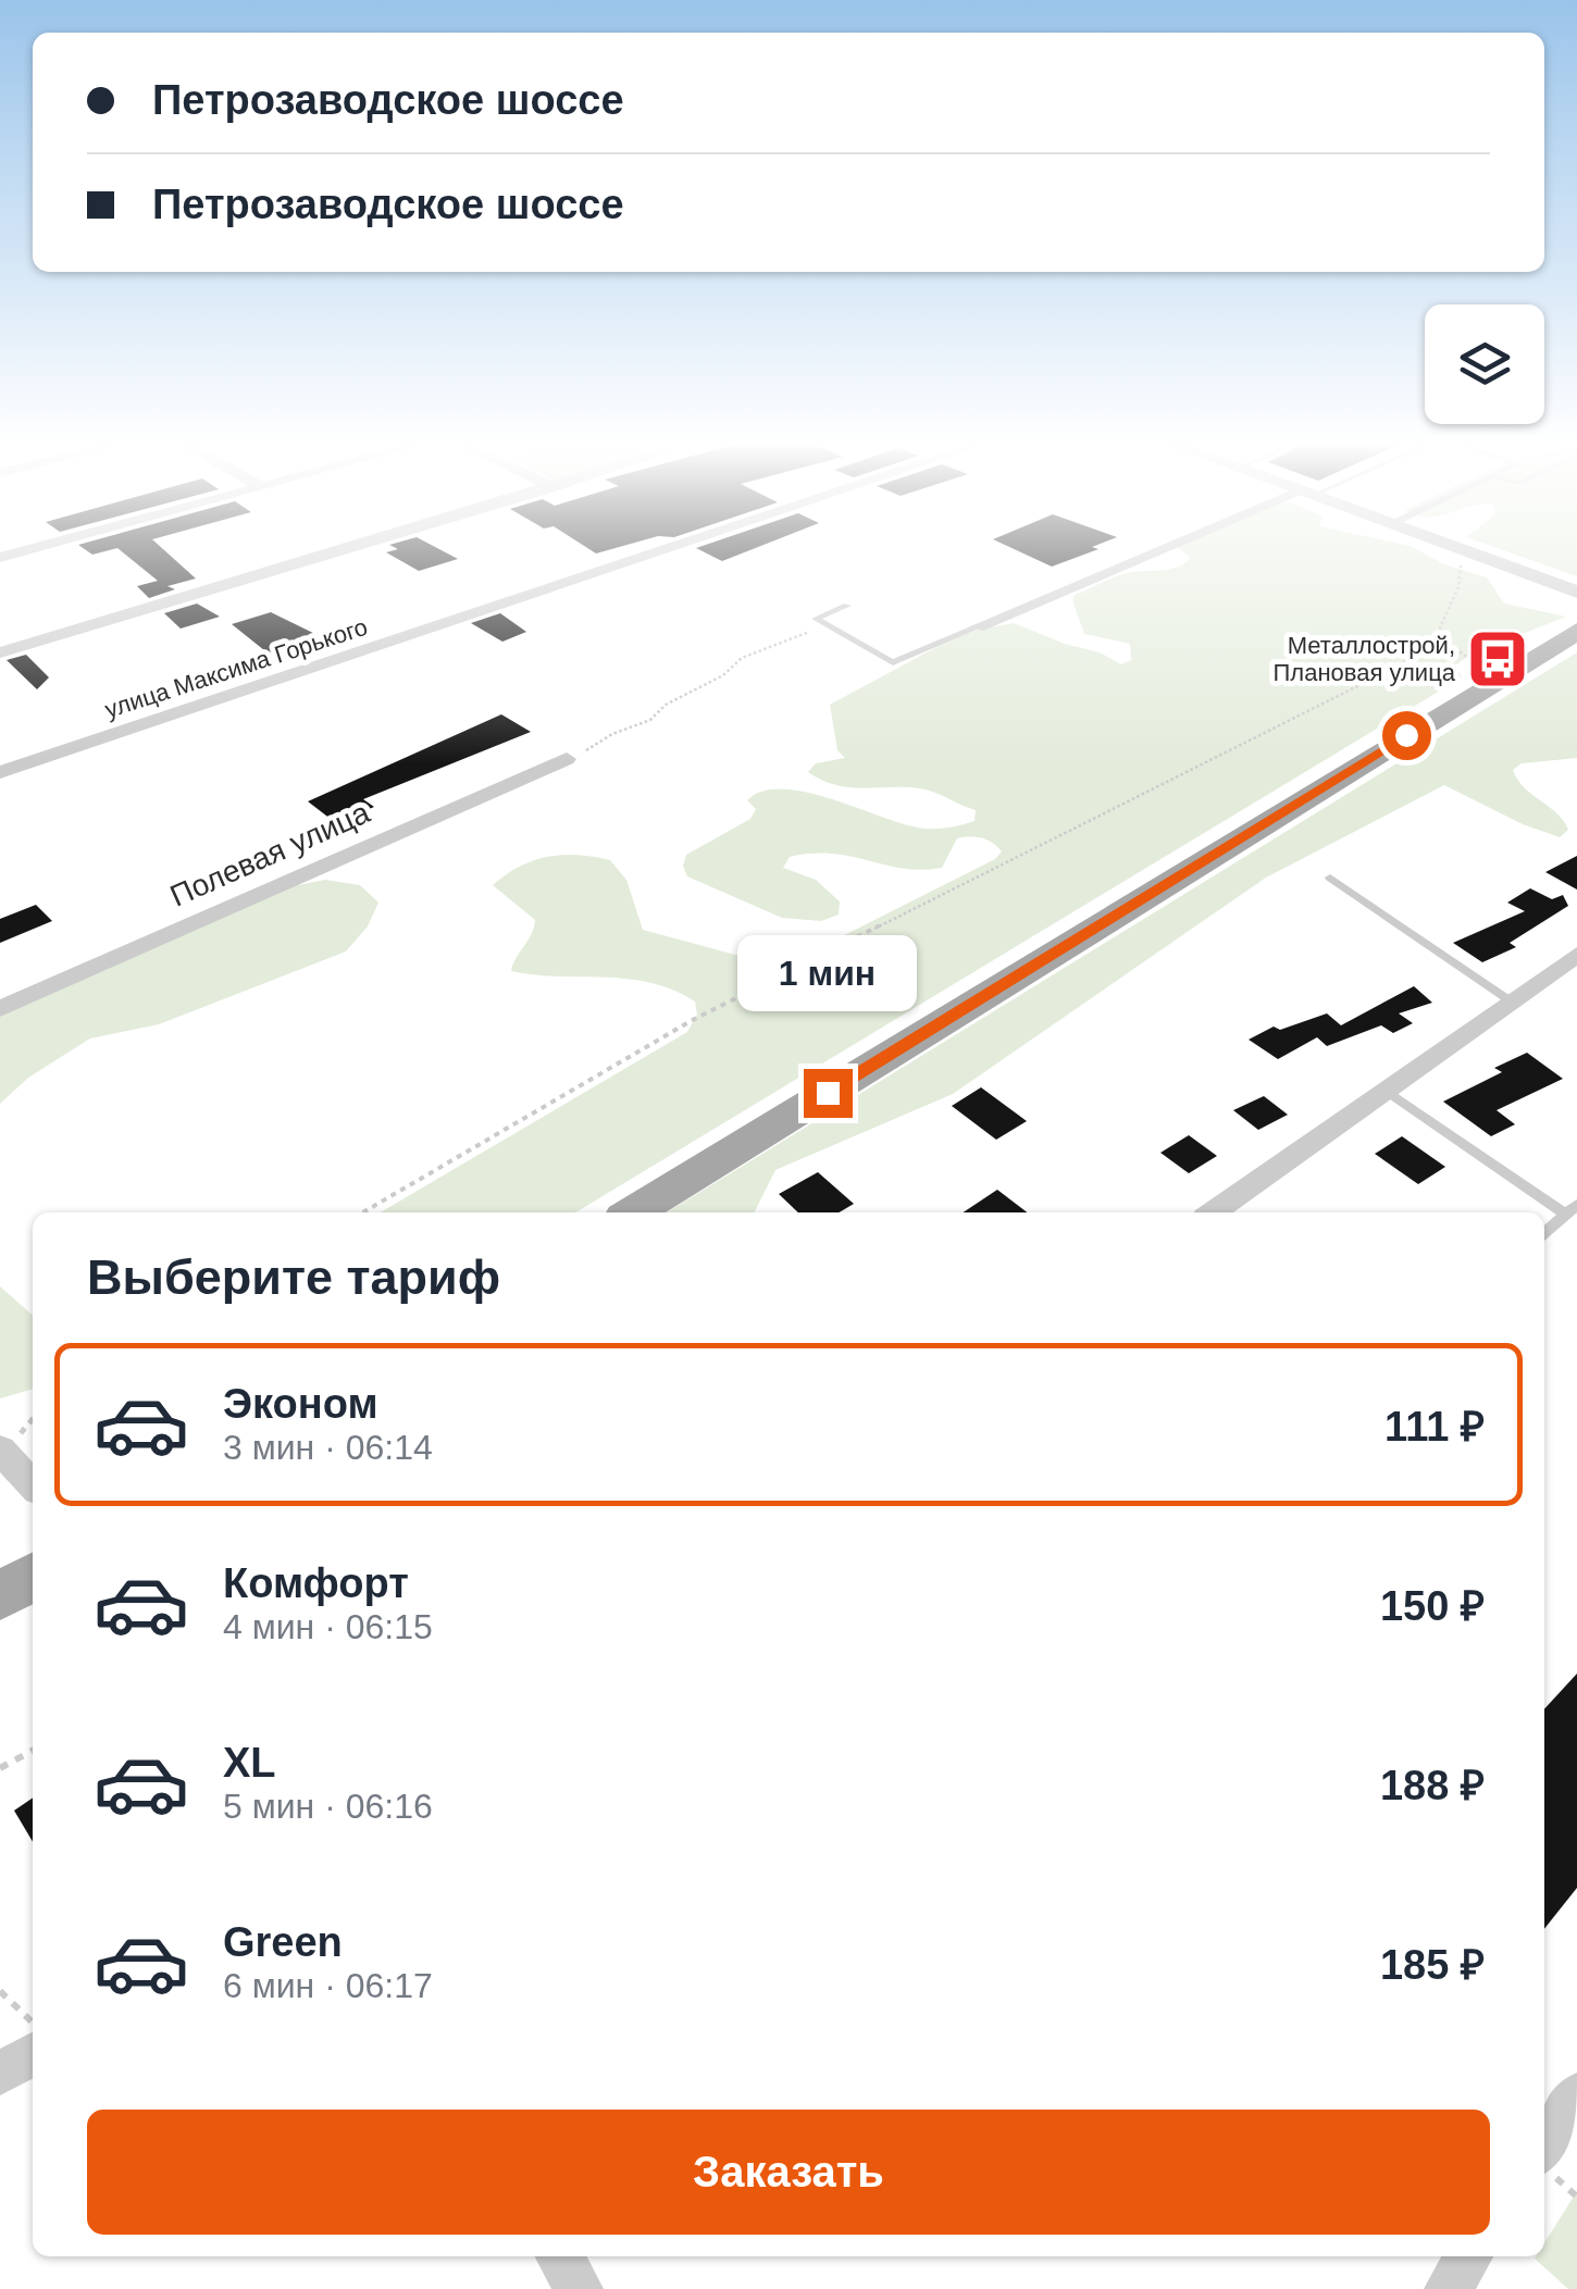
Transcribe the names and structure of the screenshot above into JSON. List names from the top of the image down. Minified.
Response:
{"streets":{"street":["улица Максима Горького","Полевая улица"]},"places":{"bus stop":["Металлострой, Плановая улица"]},"page":{"banner":["Петрозаводское шоссе","Петрозаводское шоссе"],"bubble":"1 мин","heading":"Выберите тариф","list":[{"name":"Эконом","note":"3 мин · 06:14","value":"111 ₽"},{"name":"Комфорт","note":"4 мин · 06:15","value":"150 ₽"},{"name":"XL","note":"5 мин · 06:16","value":"188 ₽"},{"name":"Green","note":"6 мин · 06:17","value":"185 ₽"}],"buttons":"Заказать"}}
